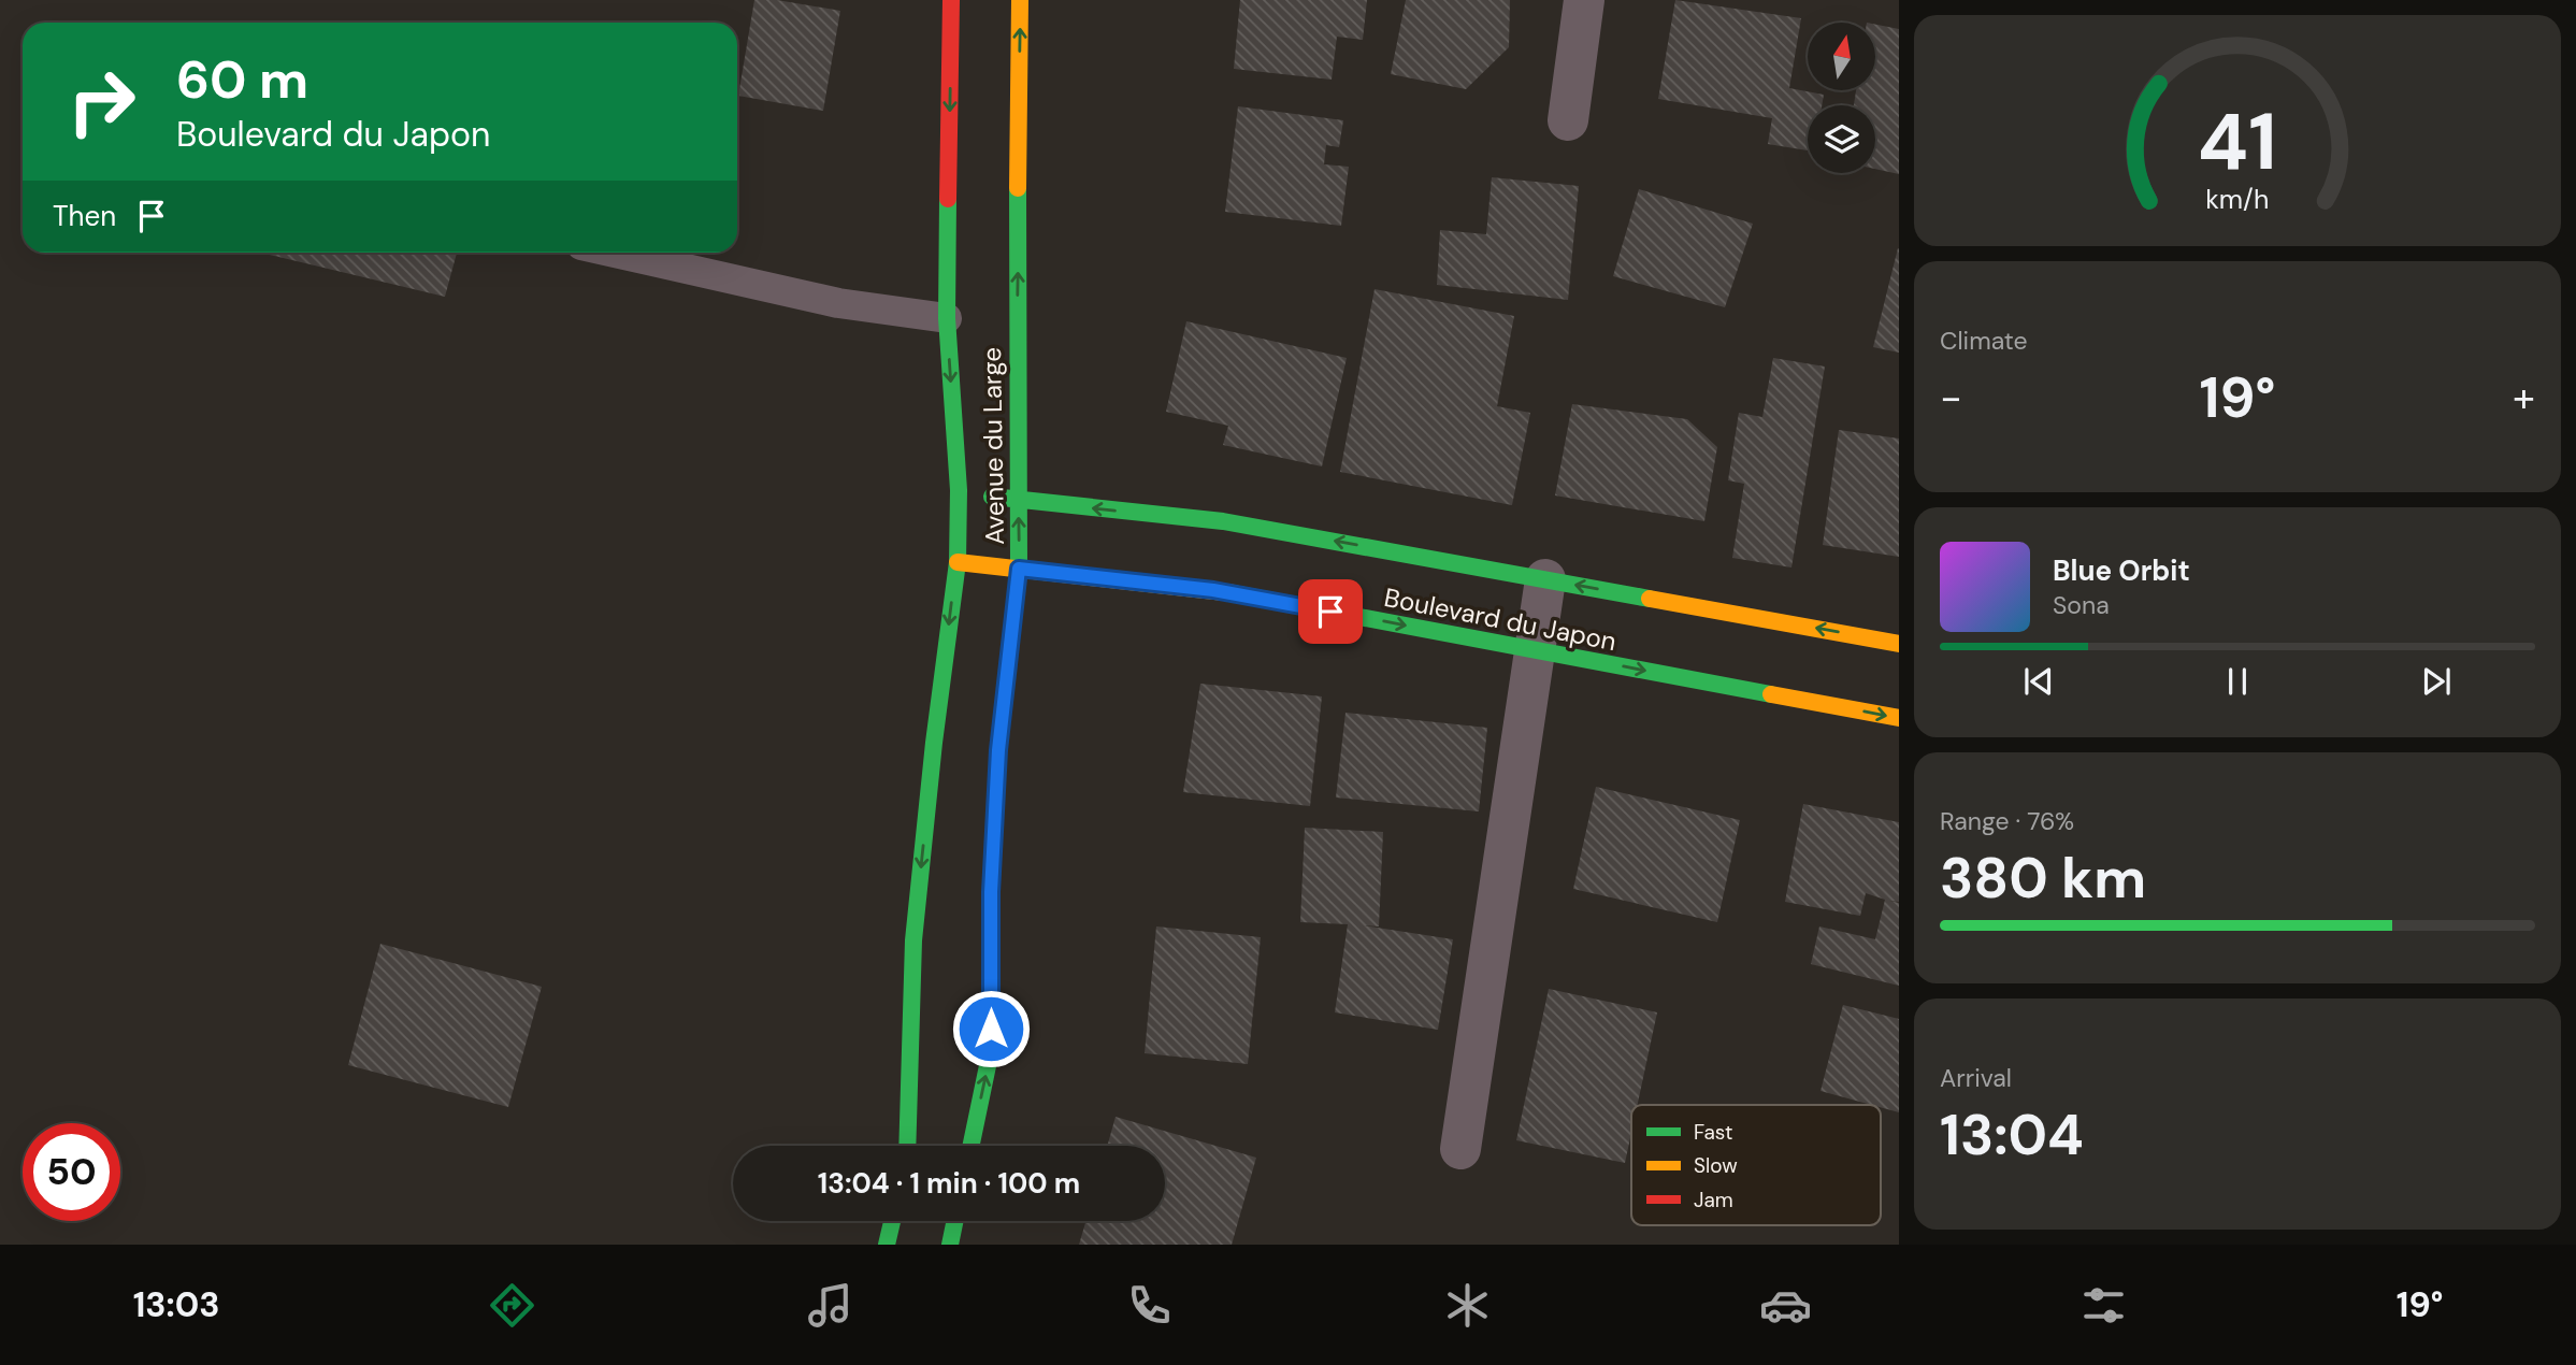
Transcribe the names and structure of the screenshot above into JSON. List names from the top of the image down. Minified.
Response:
{"streets":{"main road":["Avenue du Large","Boulevard du Japon"]},"crossings":[["Avenue du Large","Boulevard du Japon"]],"legend":["Fast","Slow","Jam"],"north":"top","page":{"turn":["60 m","Boulevard du Japon"],"then":"Then","tile":["Climate",["Range · 76%","380 km"],["Arrival","13:04"]],"heat":["−","19°","+"],"song":["Blue Orbit","Sona"],"limit":"50","trip":"13:04 · 1 min · 100 m","tabs":["13:03","19°"],"gauge":["41","km/h"]}}
